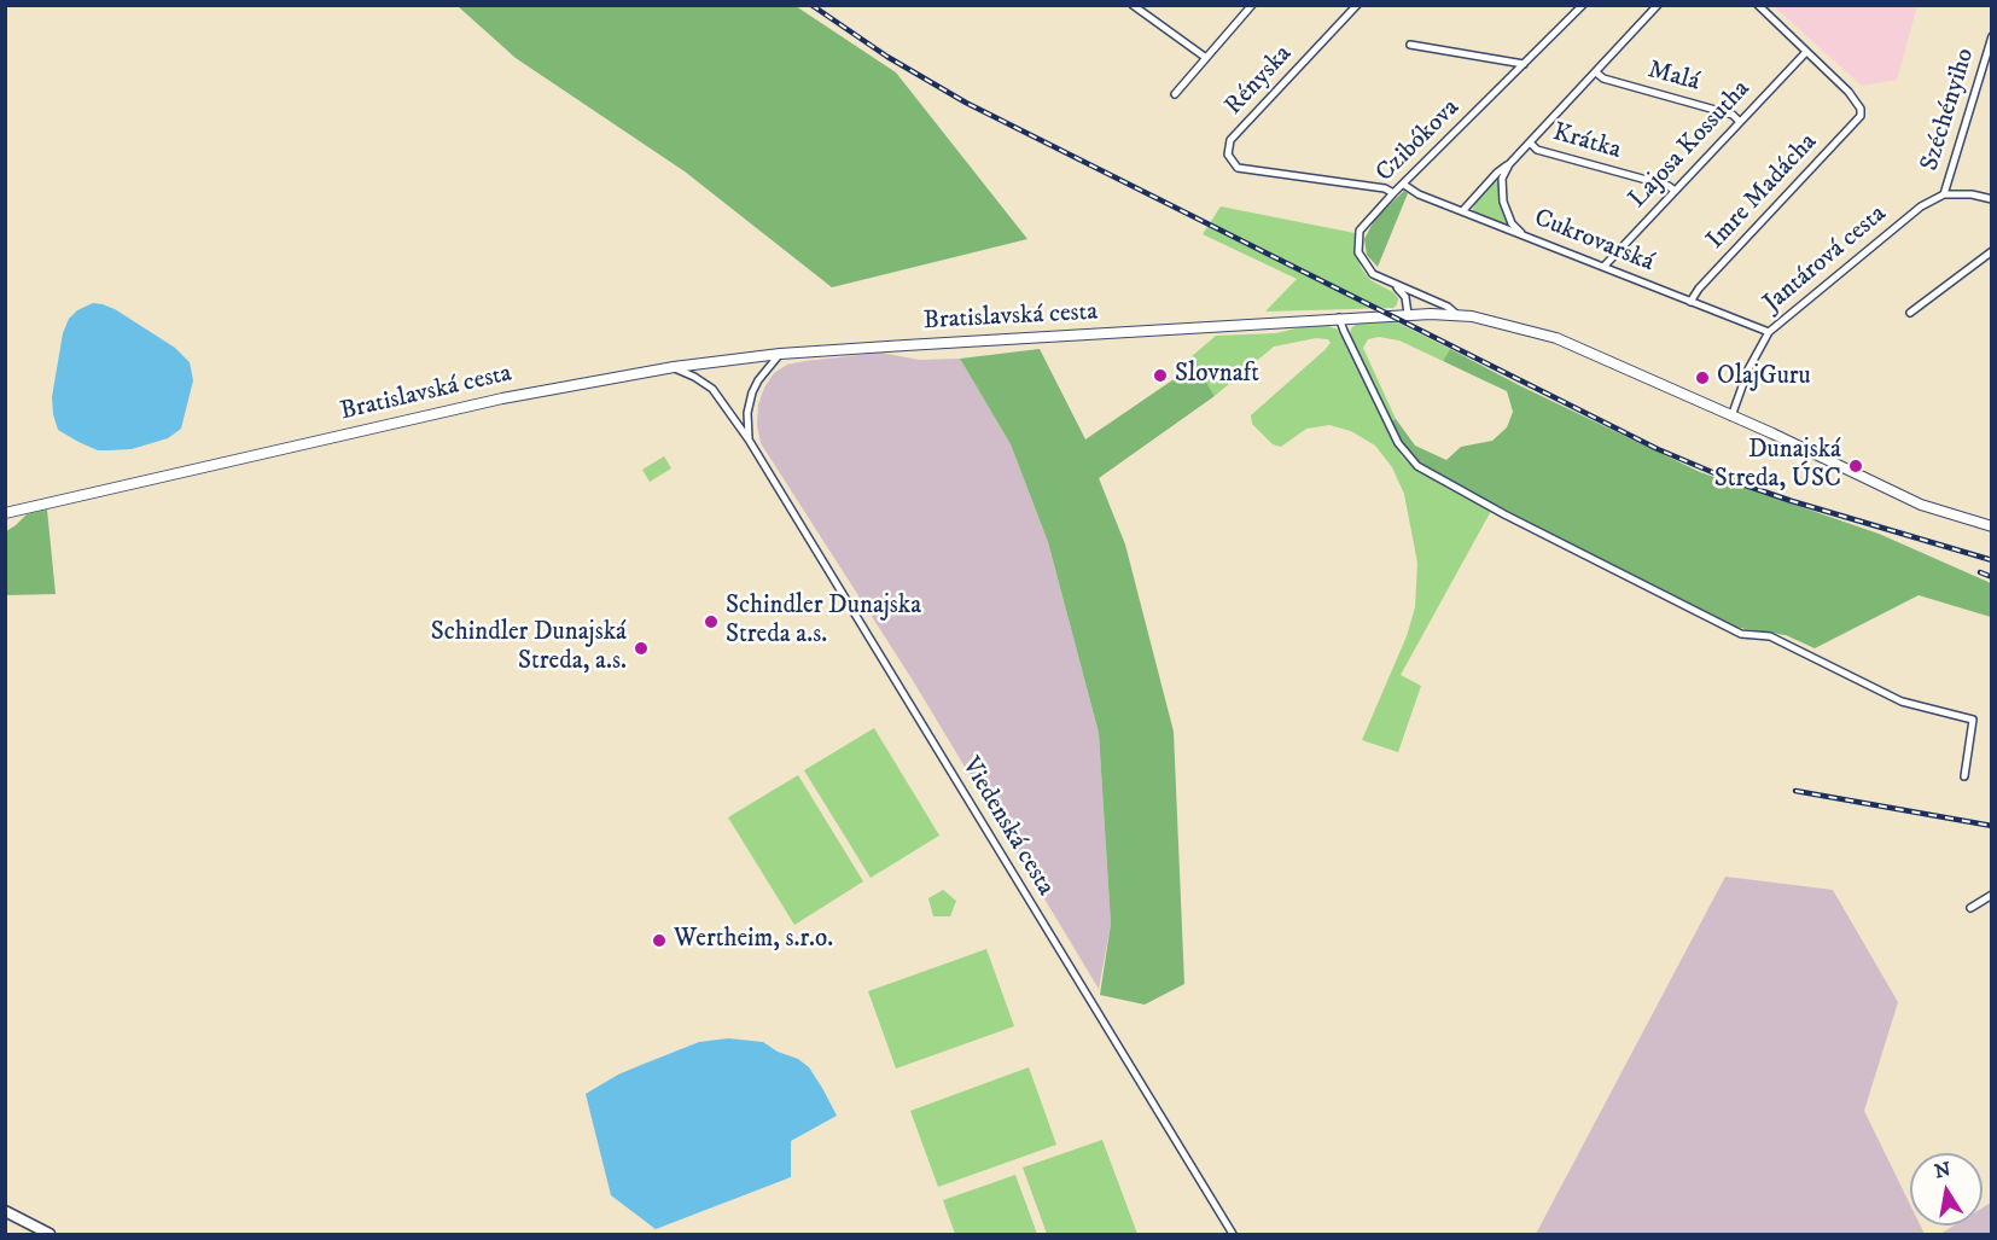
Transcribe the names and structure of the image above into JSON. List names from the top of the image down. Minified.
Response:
{"streets":{"street":["Malá","Rényska","Széchényiho","Czibókova","Krátka","Lajosa Kossutha","Imre Madácha","Cukrovarská","Jantárová cesta","Bratislavská cesta","Viedenská cesta"]},"crossings":[["Malá","Lajosa Kossutha"],["Rényska","Czibókova"],["Széchényiho","Jantárová cesta"],["Czibókova","Cukrovarská"],["Krátka","Lajosa Kossutha"],["Lajosa Kossutha","Imre Madácha"],["Lajosa Kossutha","Cukrovarská"],["Imre Madácha","Cukrovarská"],["Cukrovarská","Jantárová cesta"],["Jantárová cesta","Bratislavská cesta"],["Bratislavská cesta","Viedenská cesta"]],"places":["Slovnaft","OlajGuru","Dunajská Streda, ÚSC","Schindler Dunajska Streda a.s.","Schindler Dunajská Streda, a.s.","Wertheim, s.r.o."],"north":"top"}
